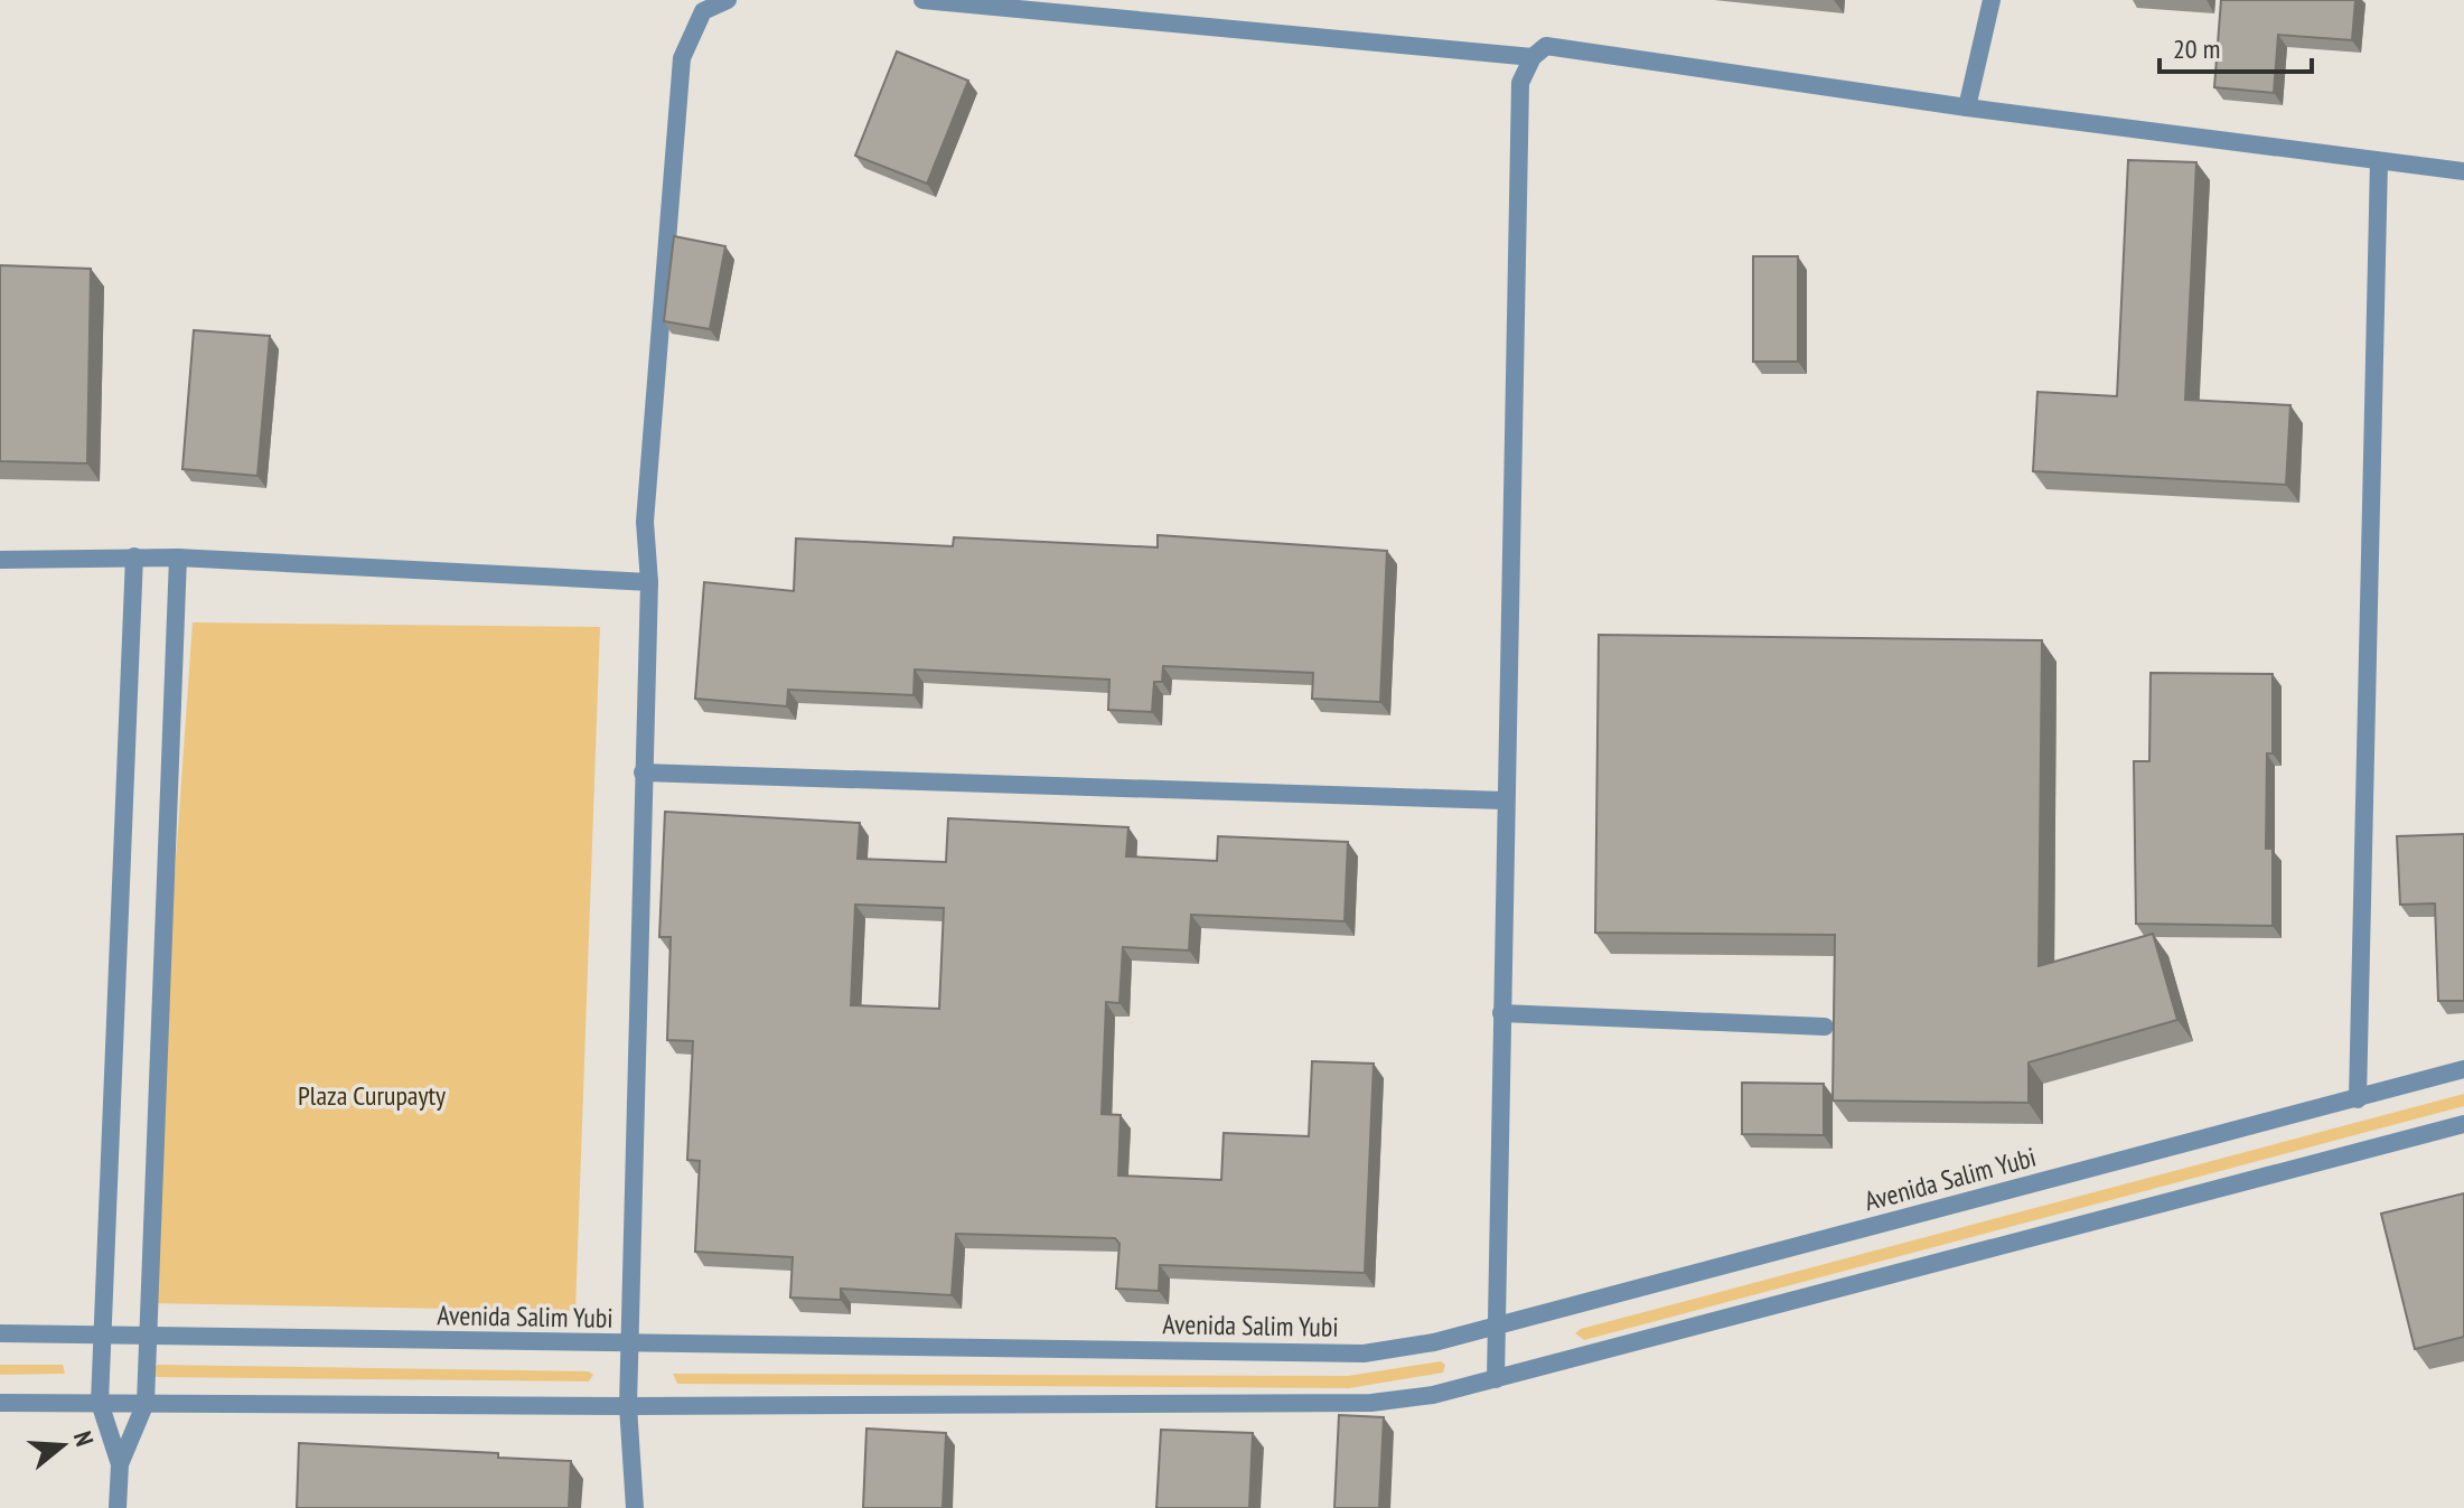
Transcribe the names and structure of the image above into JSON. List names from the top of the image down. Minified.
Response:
{"streets":{"street":["Avenida Salim Yubi"]},"parks":["Plaza Curupayty"],"scale_bar":"20 m","north":"right"}
